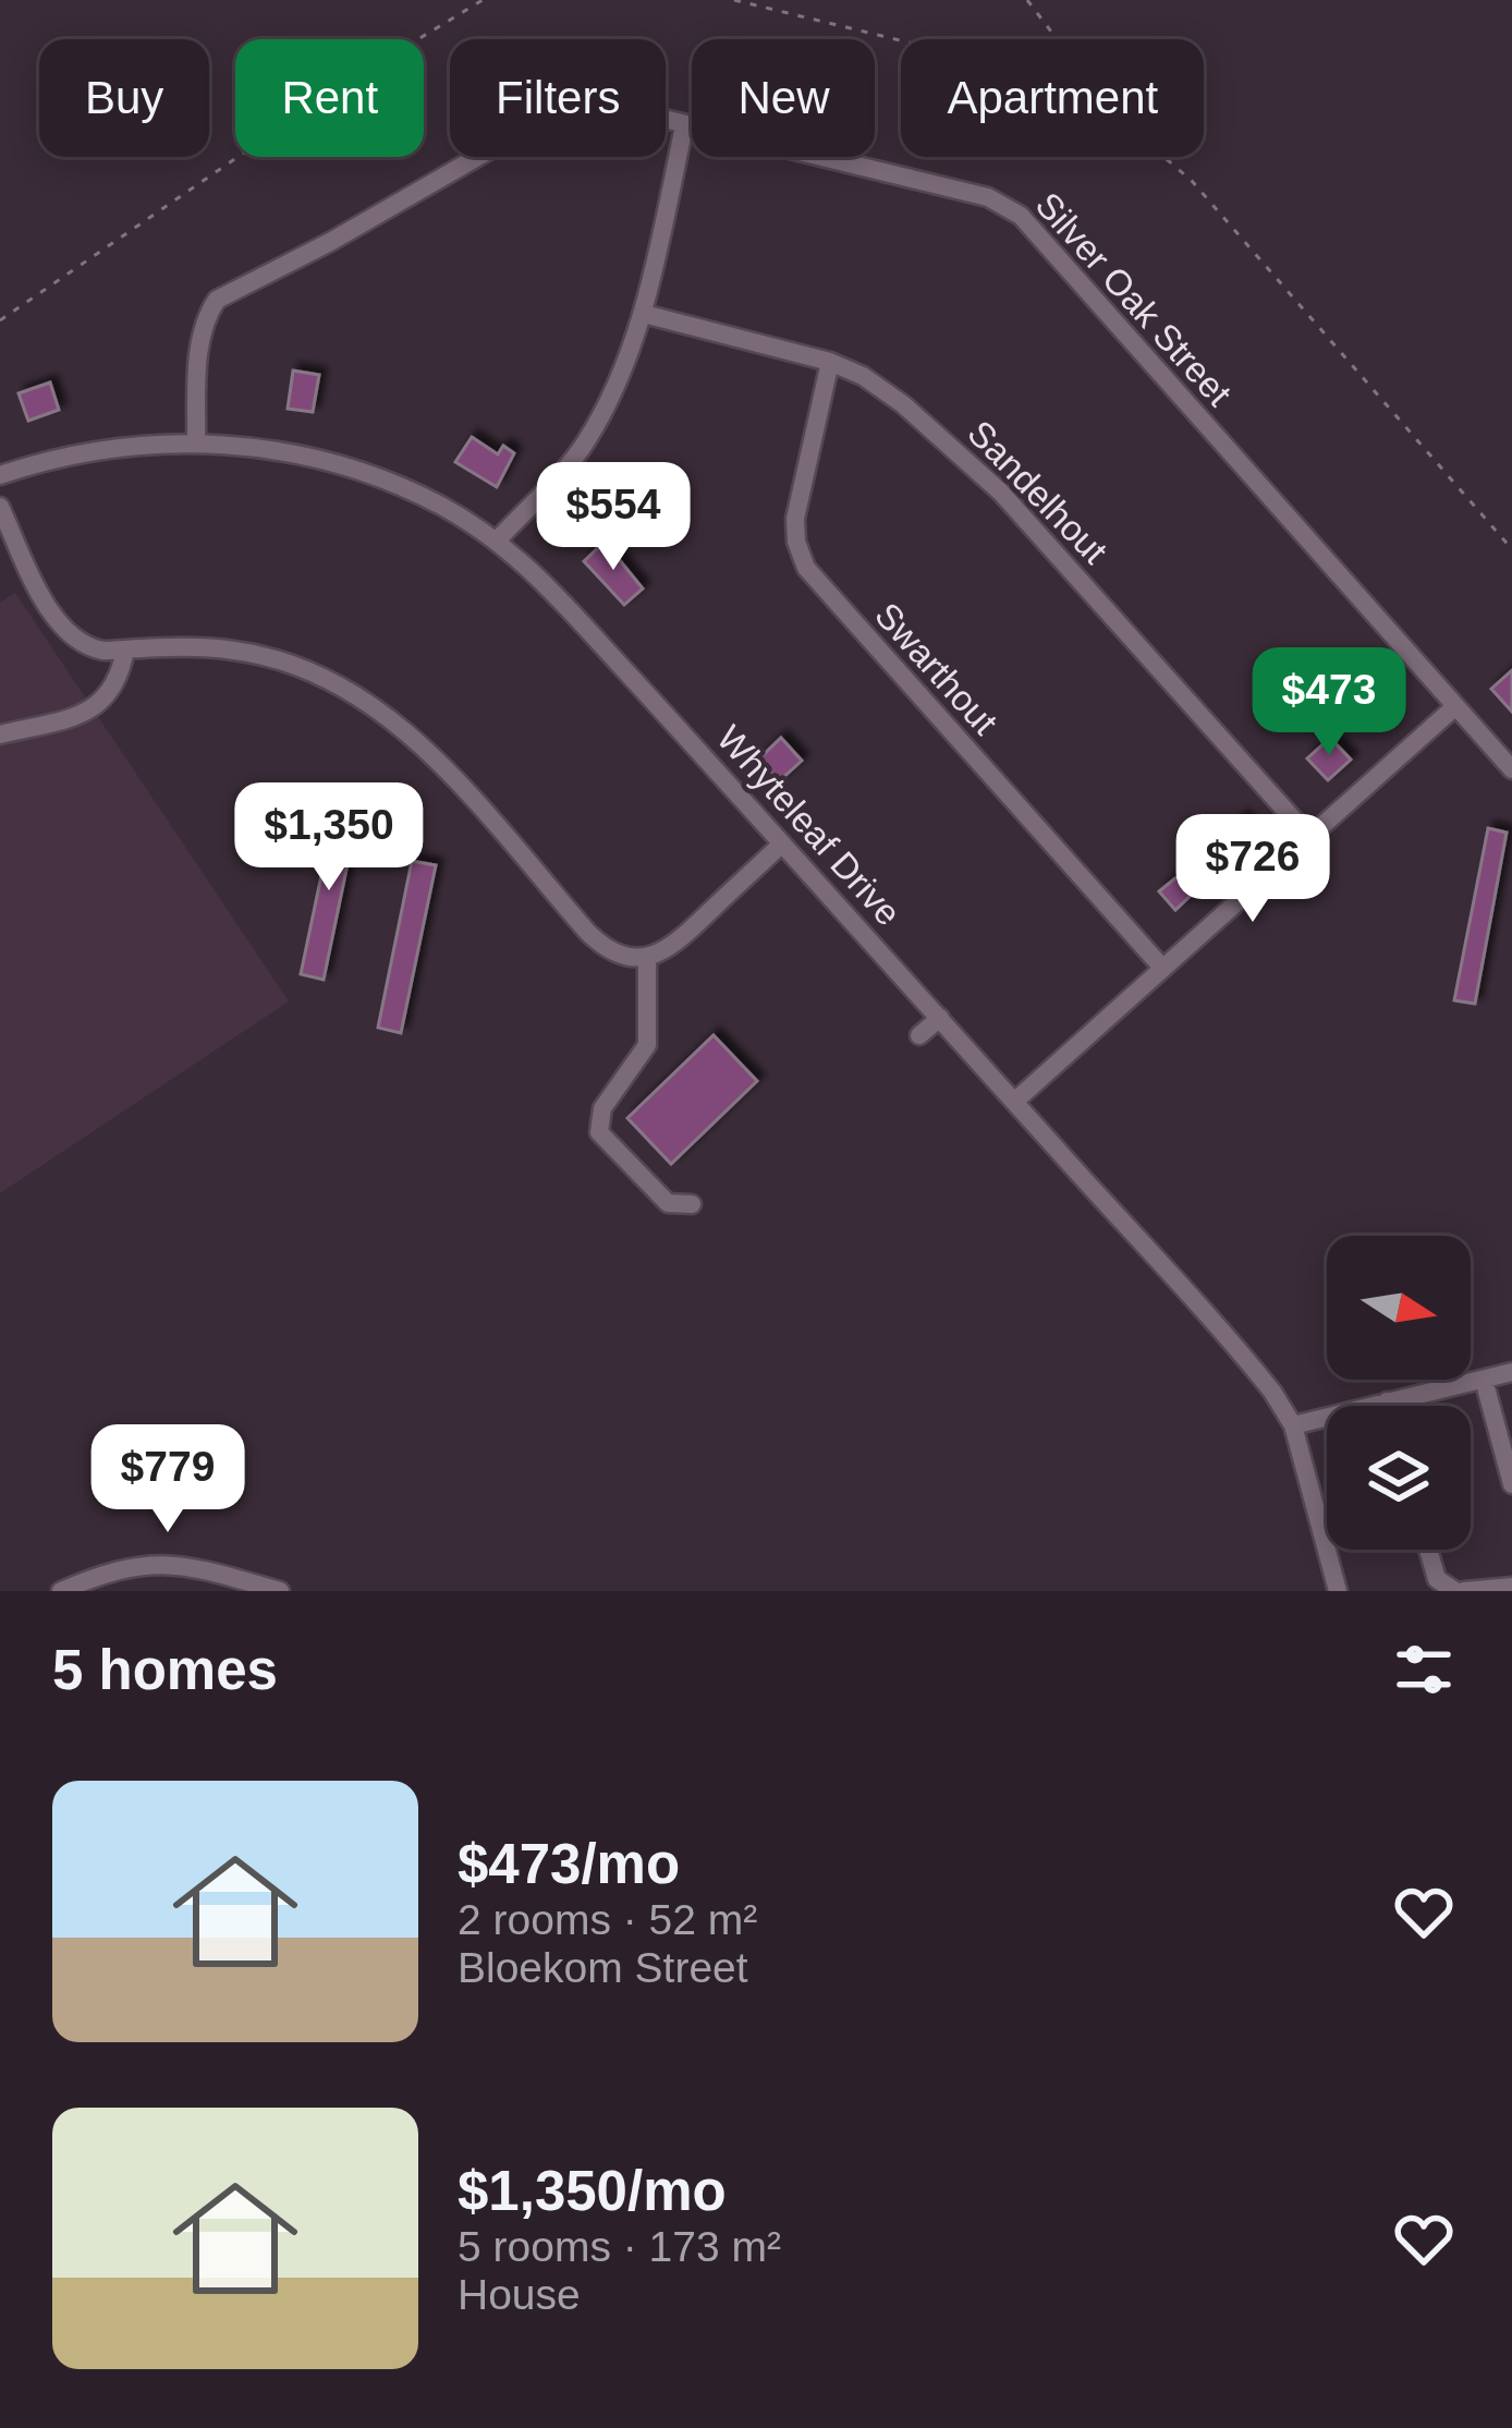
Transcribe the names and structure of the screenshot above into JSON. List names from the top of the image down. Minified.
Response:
{"streets":{"street":["Silver Oak Street","Sandelhout","Swarthout","Whyteleaf Drive"]},"crossings":[["Silver Oak Street","Whyteleaf Drive"],["Sandelhout","Swarthout"]],"north":"right","page":{"chip":["Buy","Rent","Filters","New","Apartment"],"price":["$554","$473","$1,350","$726","$779"],"heading":"5 homes","list":[{"name":"$473/mo","note":"2 rooms · 52 m² · Bloekom Street"},{"name":"$1,350/mo","note":"5 rooms · 173 m² · House"}]}}
